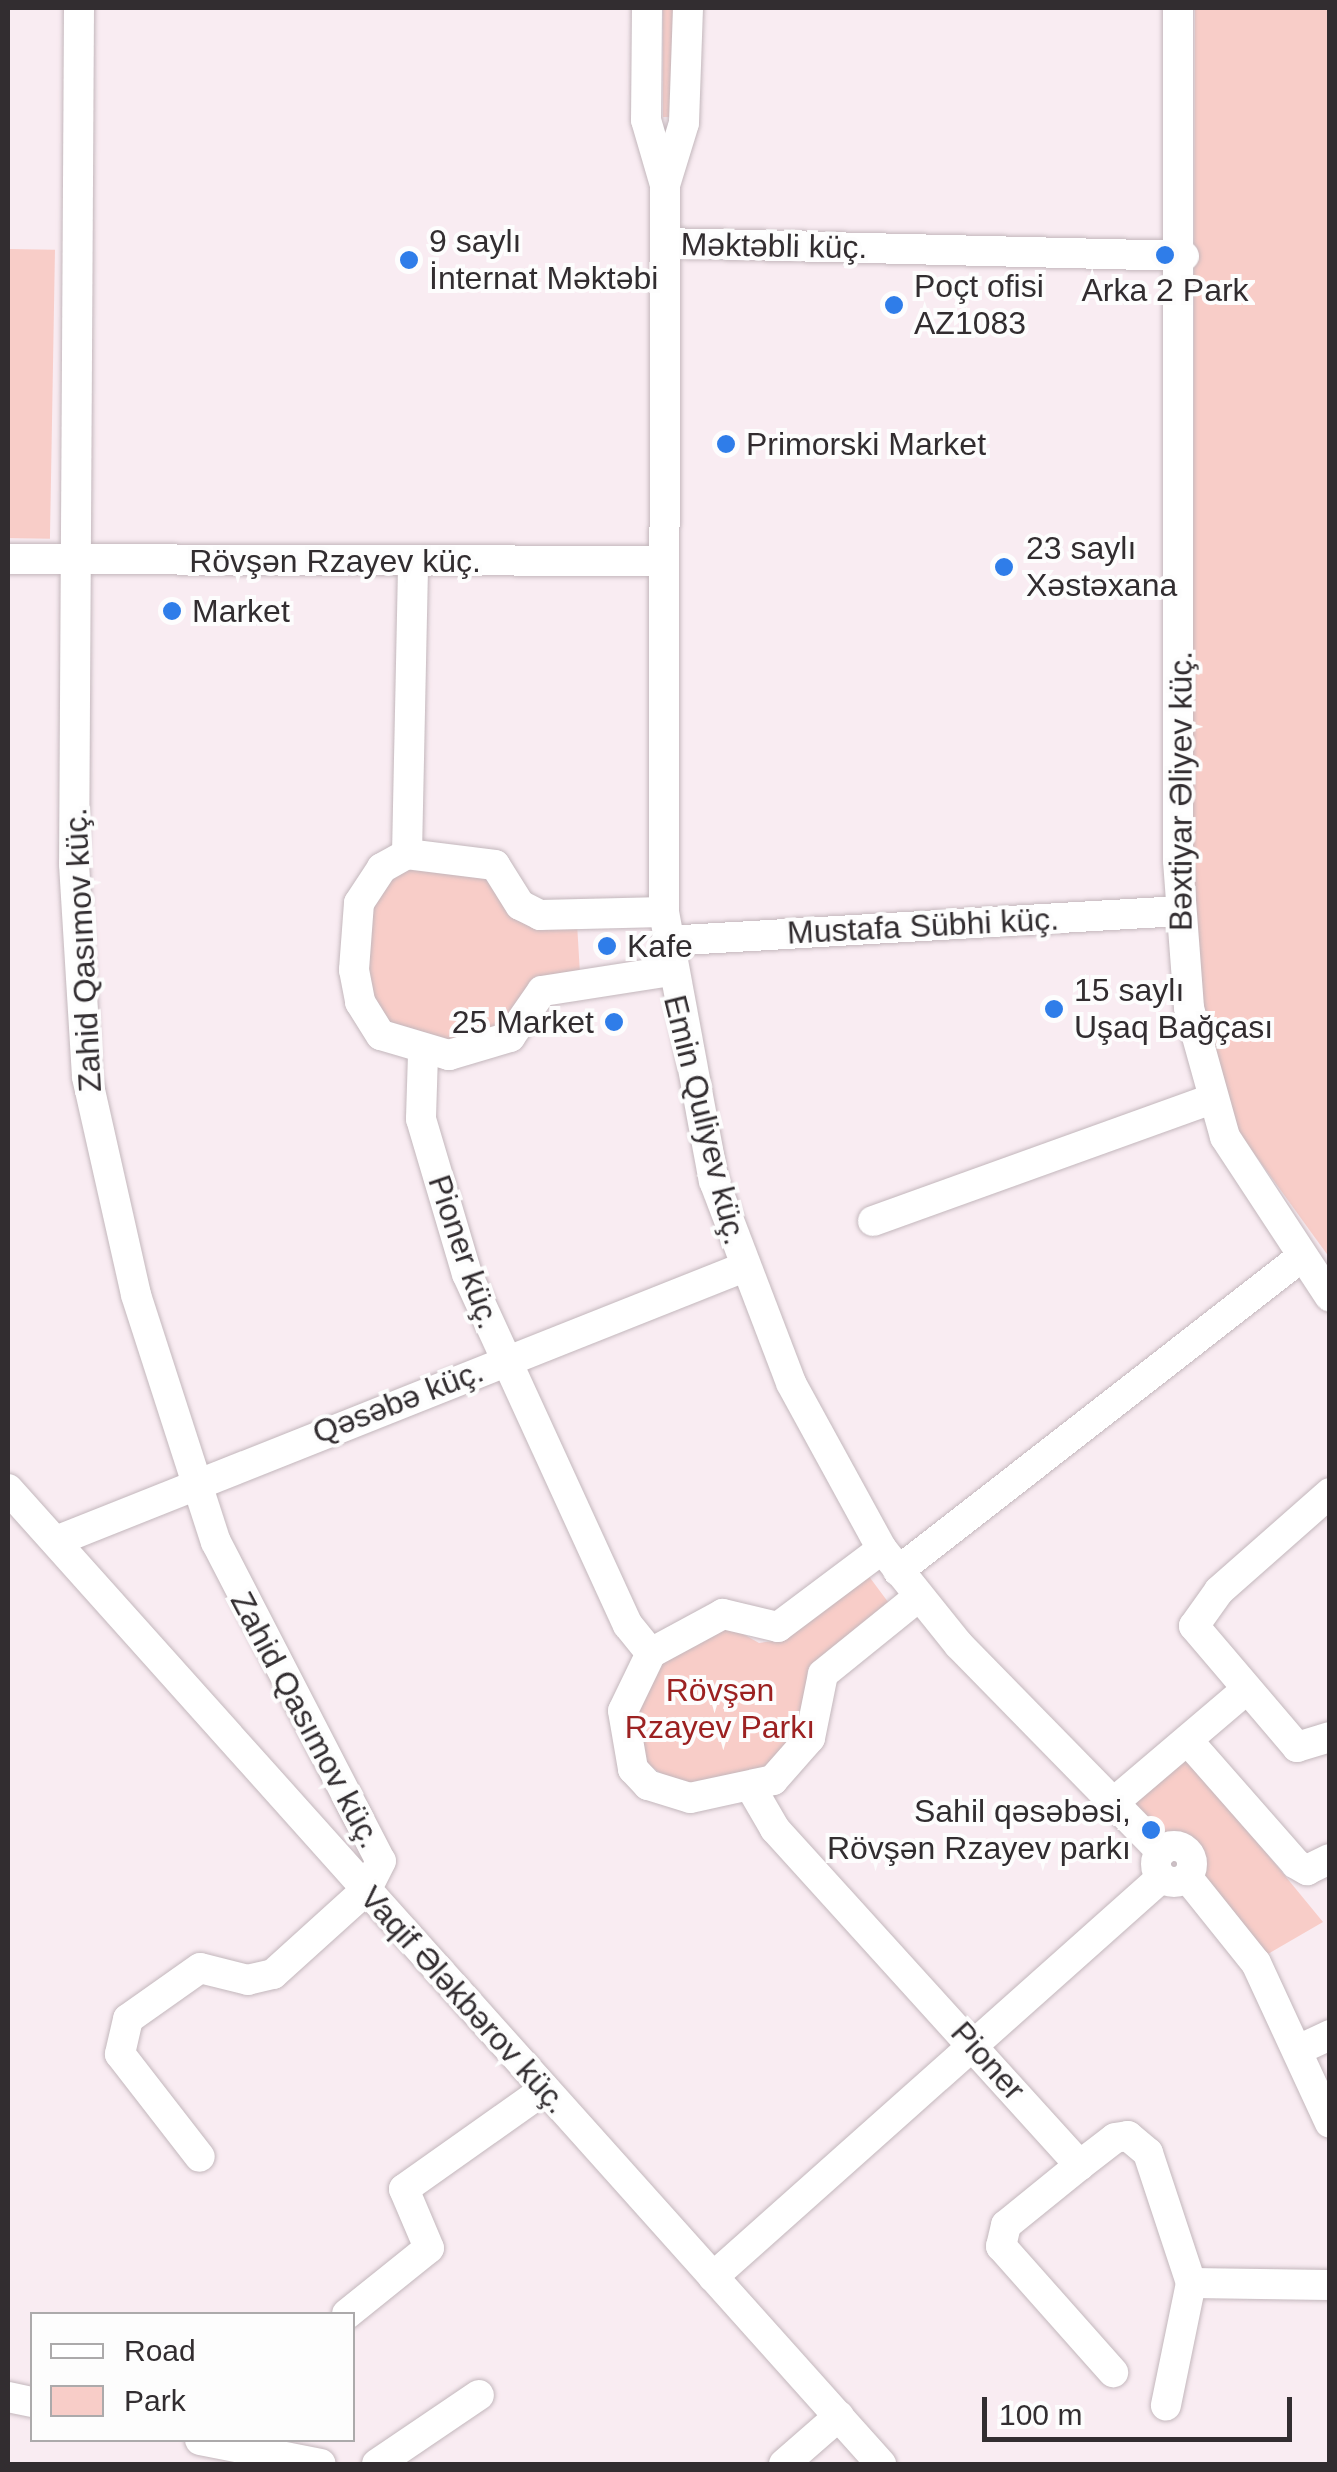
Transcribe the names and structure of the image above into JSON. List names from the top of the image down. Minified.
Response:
{"streets":{"street":["Məktəbli küç.","Rövşən Rzayev küç.","Bəxtiyar Əliyev küç.","Mustafa Sübhi küç.","Zahid Qasımov küç.","Emin Quliyev küç.","Pioner küç.","Qəsəbə küç.","Vaqif Ələkbərov küç.","Pioner"]},"crossings":[["Məktəbli küç.","Bəxtiyar Əliyev küç."],["Məktəbli küç.","Emin Quliyev küç."],["Rövşən Rzayev küç.","Zahid Qasımov küç."],["Rövşən Rzayev küç.","Emin Quliyev küç."],["Bəxtiyar Əliyev küç.","Mustafa Sübhi küç."],["Mustafa Sübhi küç.","Emin Quliyev küç."],["Zahid Qasımov küç.","Qəsəbə küç."],["Zahid Qasımov küç.","Vaqif Ələkbərov küç."],["Emin Quliyev küç.","Qəsəbə küç."],["Pioner küç.","Qəsəbə küç."],["Qəsəbə küç.","Vaqif Ələkbərov küç."]],"parks":["Rövşən Rzayev Parkı"],"places":["Arka 2 Park","9 saylı İnternat Məktəbi","Poçt ofisi AZ1083","Primorski Market","23 saylı Xəstəxana","Market","Kafe","15 saylı Uşaq Bağçası","25 Market","Sahil qəsəbəsi, Rövşən Rzayev parkı"],"legend":["Road","Park"],"scale_bar":"100 m"}
